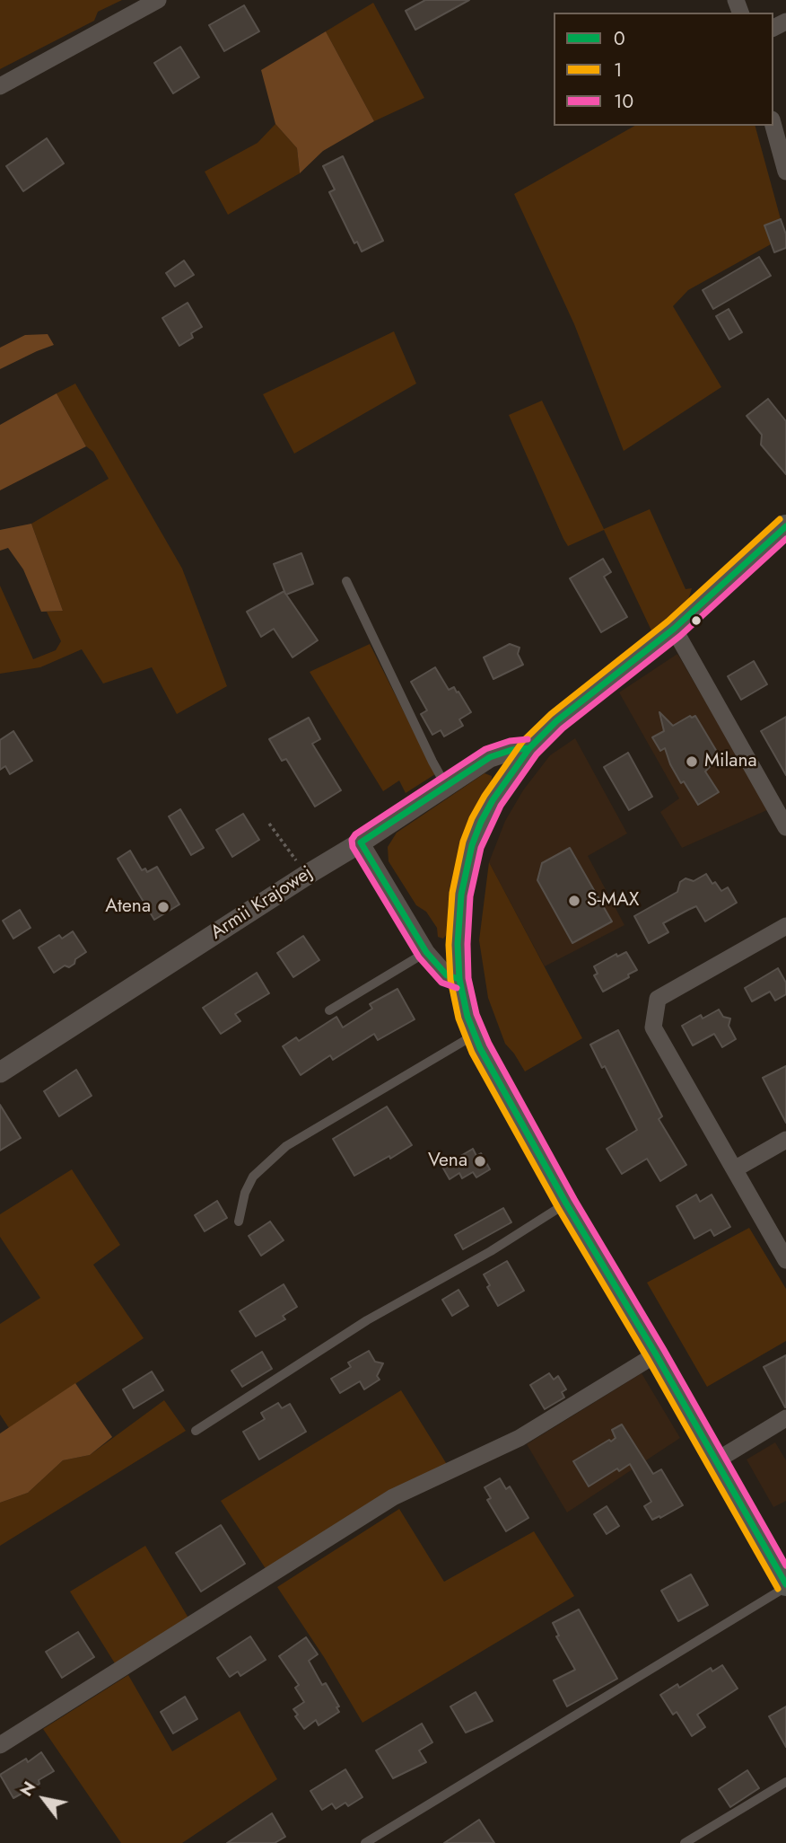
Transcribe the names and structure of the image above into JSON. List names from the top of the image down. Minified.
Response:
{"streets":{"street":["Armii Krajowej"]},"places":["Milana","S-MAX","Atena","Vena"],"lines":["transit line 1","transit line 0","transit line 10"],"legend":["0","1","10"],"north":"top left"}
